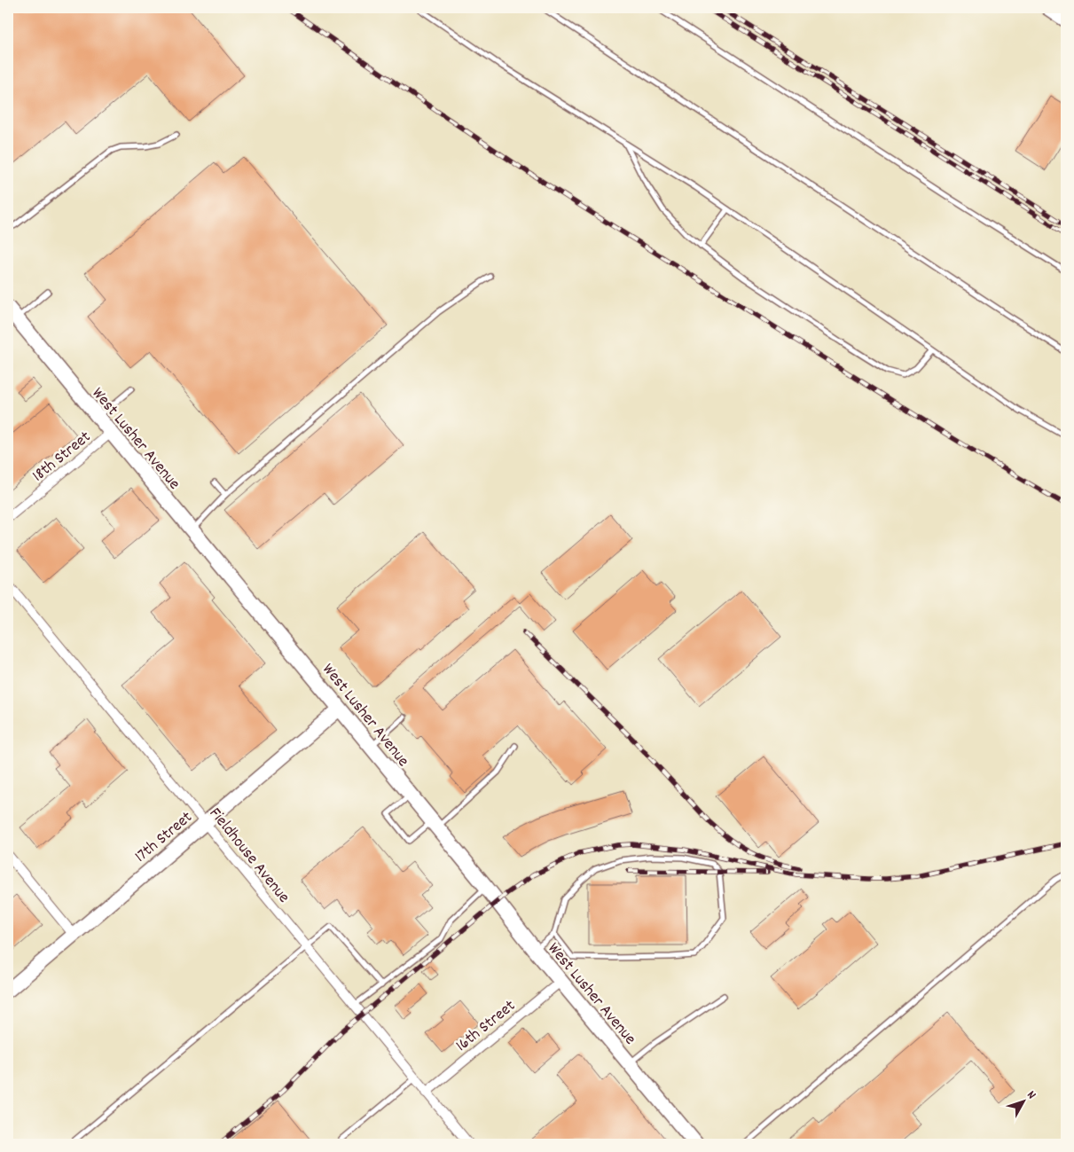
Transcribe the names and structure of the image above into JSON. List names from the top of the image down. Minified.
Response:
{"streets":{"main road":["West Lusher Avenue"],"street":["18th Street","17th Street","Fieldhouse Avenue","16th Street"]},"crossings":[["West Lusher Avenue","18th Street"],["West Lusher Avenue","17th Street"],["West Lusher Avenue","16th Street"],["17th Street","Fieldhouse Avenue"],["Fieldhouse Avenue","16th Street"]],"north":"top right"}
